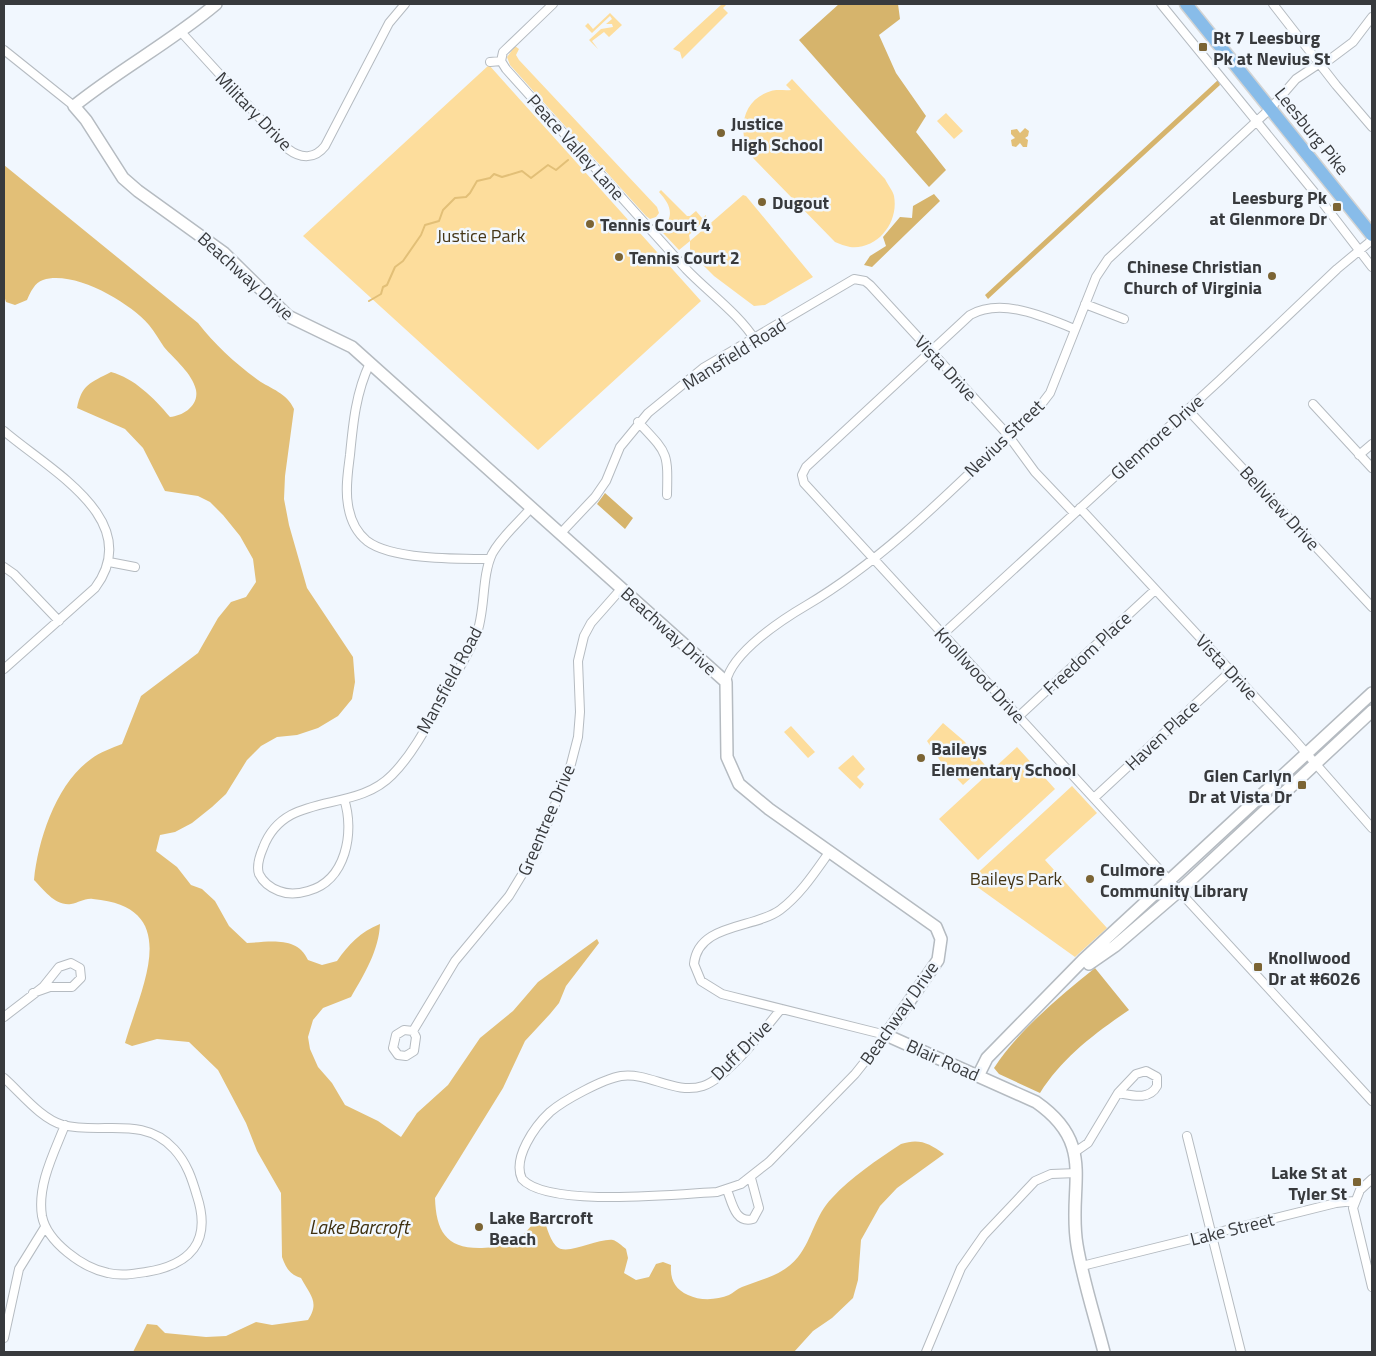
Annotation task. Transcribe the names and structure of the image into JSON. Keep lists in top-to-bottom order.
{
  "streets": {
    "main road": ["Leesburg Pike"],
    "street": [
      "Military Drive",
      "Peace Valley Lane",
      "Beachway Drive",
      "Mansfield Road",
      "Vista Drive",
      "Glenmore Drive",
      "Nevius Street",
      "Bellview Drive",
      "Freedom Place",
      "Knollwood Drive",
      "Haven Place",
      "Greentree Drive",
      "Duff Drive",
      "Blair Road",
      "Lake Street"
    ]
  },
  "crossings": [
    ["Leesburg Pike", "Nevius Street"],
    ["Peace Valley Lane", "Mansfield Road"],
    ["Beachway Drive", "Mansfield Road"],
    ["Beachway Drive", "Nevius Street"],
    ["Beachway Drive", "Greentree Drive"],
    ["Beachway Drive", "Duff Drive"],
    ["Beachway Drive", "Blair Road"],
    ["Mansfield Road", "Vista Drive"],
    ["Vista Drive", "Glenmore Drive"],
    ["Vista Drive", "Nevius Street"],
    ["Vista Drive", "Freedom Place"],
    ["Vista Drive", "Knollwood Drive"],
    ["Vista Drive", "Haven Place"],
    ["Glenmore Drive", "Bellview Drive"],
    ["Glenmore Drive", "Knollwood Drive"],
    ["Nevius Street", "Knollwood Drive"],
    ["Freedom Place", "Knollwood Drive"],
    ["Knollwood Drive", "Haven Place"],
    ["Duff Drive", "Blair Road"],
    ["Blair Road", "Lake Street"]
  ],
  "water": ["Lake Barcroft"],
  "parks": ["Justice Park", "Baileys Park"],
  "places": {
    "transit": [
      "Rt 7 Leesburg Pk at Nevius St",
      "Leesburg Pk at Glenmore Dr",
      "Glen Carlyn Dr at Vista Dr",
      "Knollwood Dr at #6026",
      "Lake St at Tyler St"
    ],
    "other": [
      "Justice High School",
      "Dugout",
      "Tennis Court 4",
      "Tennis Court 2",
      "Chinese Christian Church of Virginia",
      "Baileys Elementary School",
      "Culmore Community Library",
      "Lake Barcroft Beach"
    ]
  }
}
